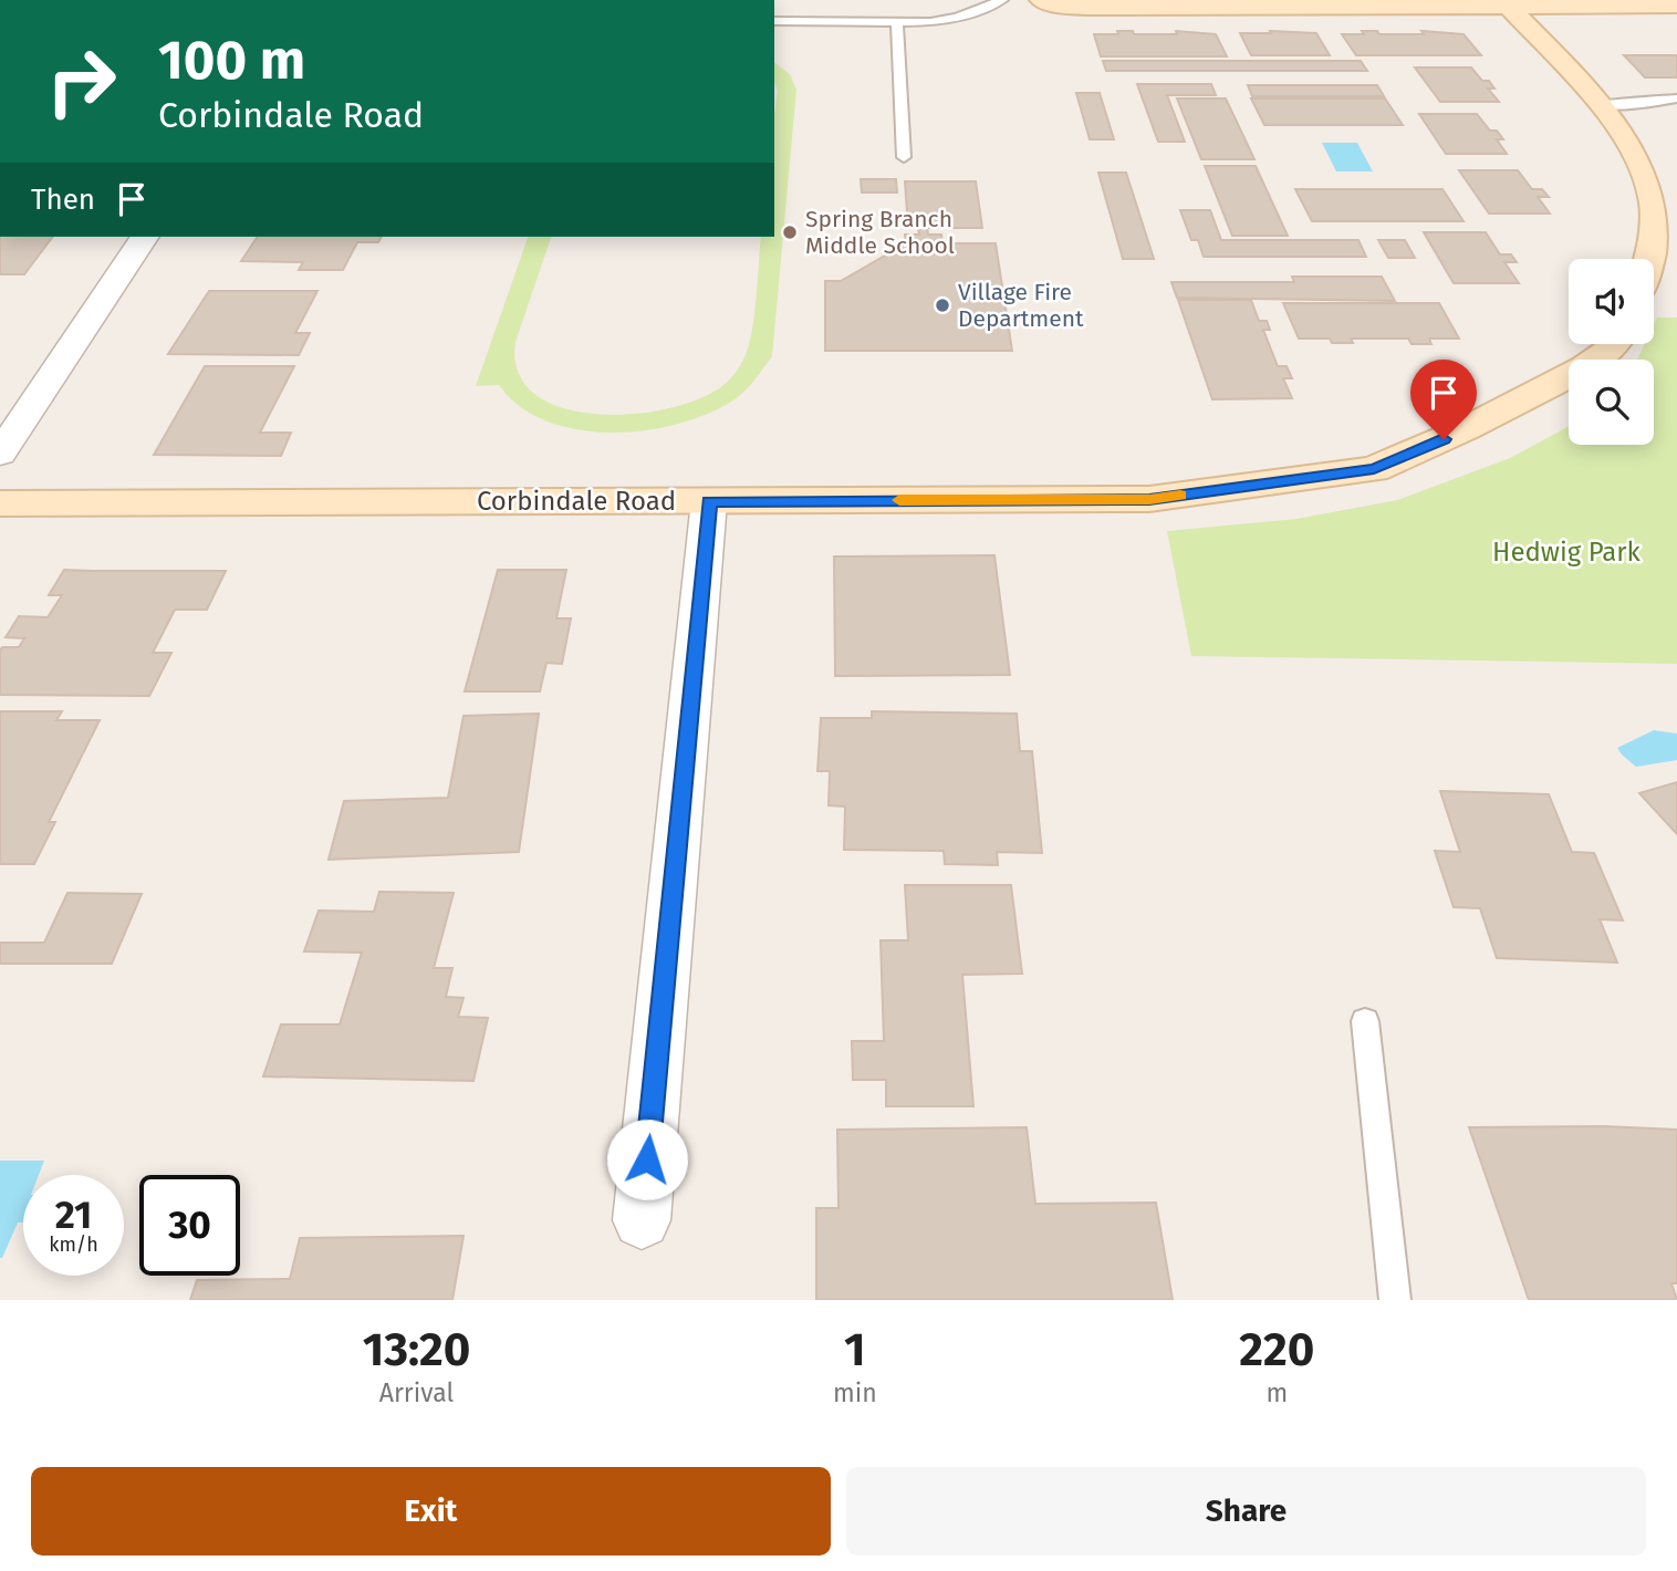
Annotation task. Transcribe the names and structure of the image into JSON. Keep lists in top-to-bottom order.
{
  "streets": {
    "street": ["Corbindale Road"]
  },
  "parks": ["Hedwig Park"],
  "places": ["Spring Branch Middle School", "Village Fire Department"],
  "page": {
    "turn": ["100 m", "Corbindale Road"],
    "then": "Then",
    "speed": "21 km/h",
    "limit": "30",
    "eta": [
      "13:20",
      "Arrival",
      "1",
      "min",
      "220",
      "m"
    ],
    "buttons": ["Exit", "Share"]
  }
}
